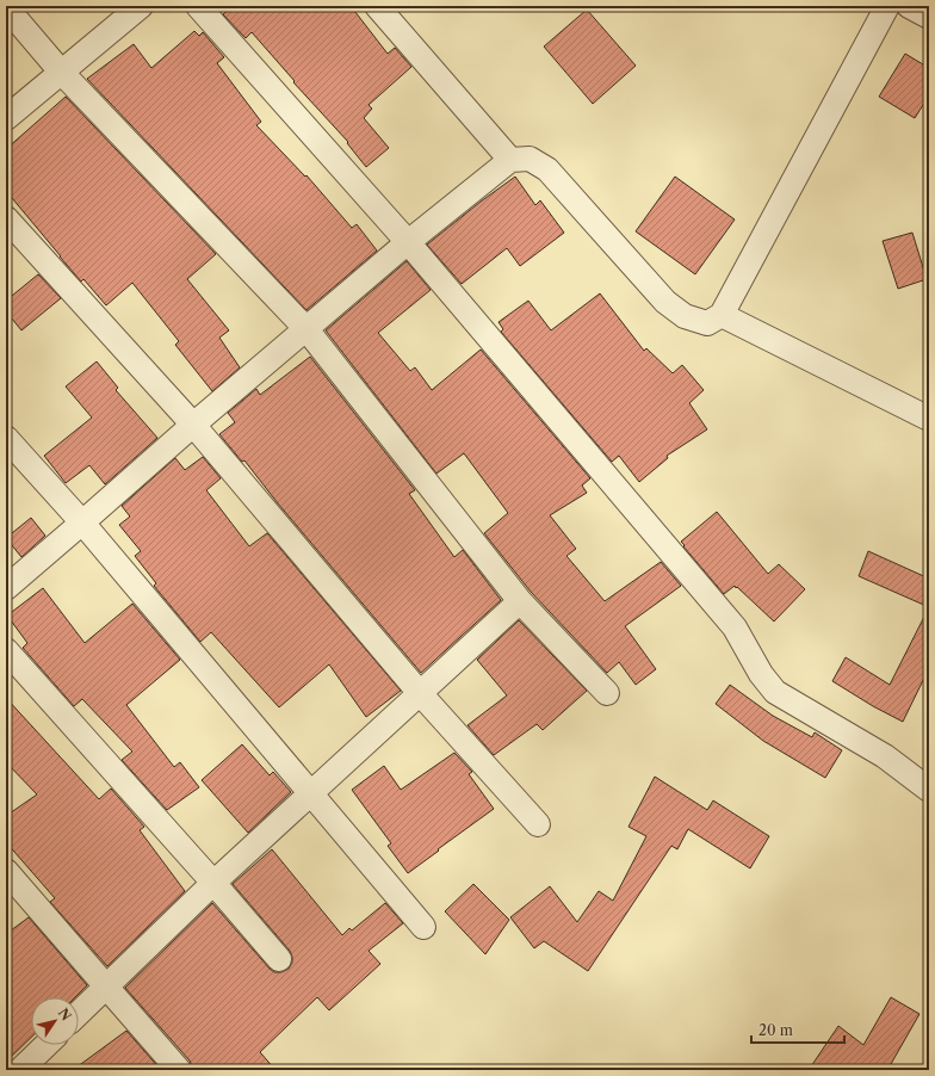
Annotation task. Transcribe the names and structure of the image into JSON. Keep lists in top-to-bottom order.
{
  "scale_bar": "20 m",
  "north": "top right"
}
